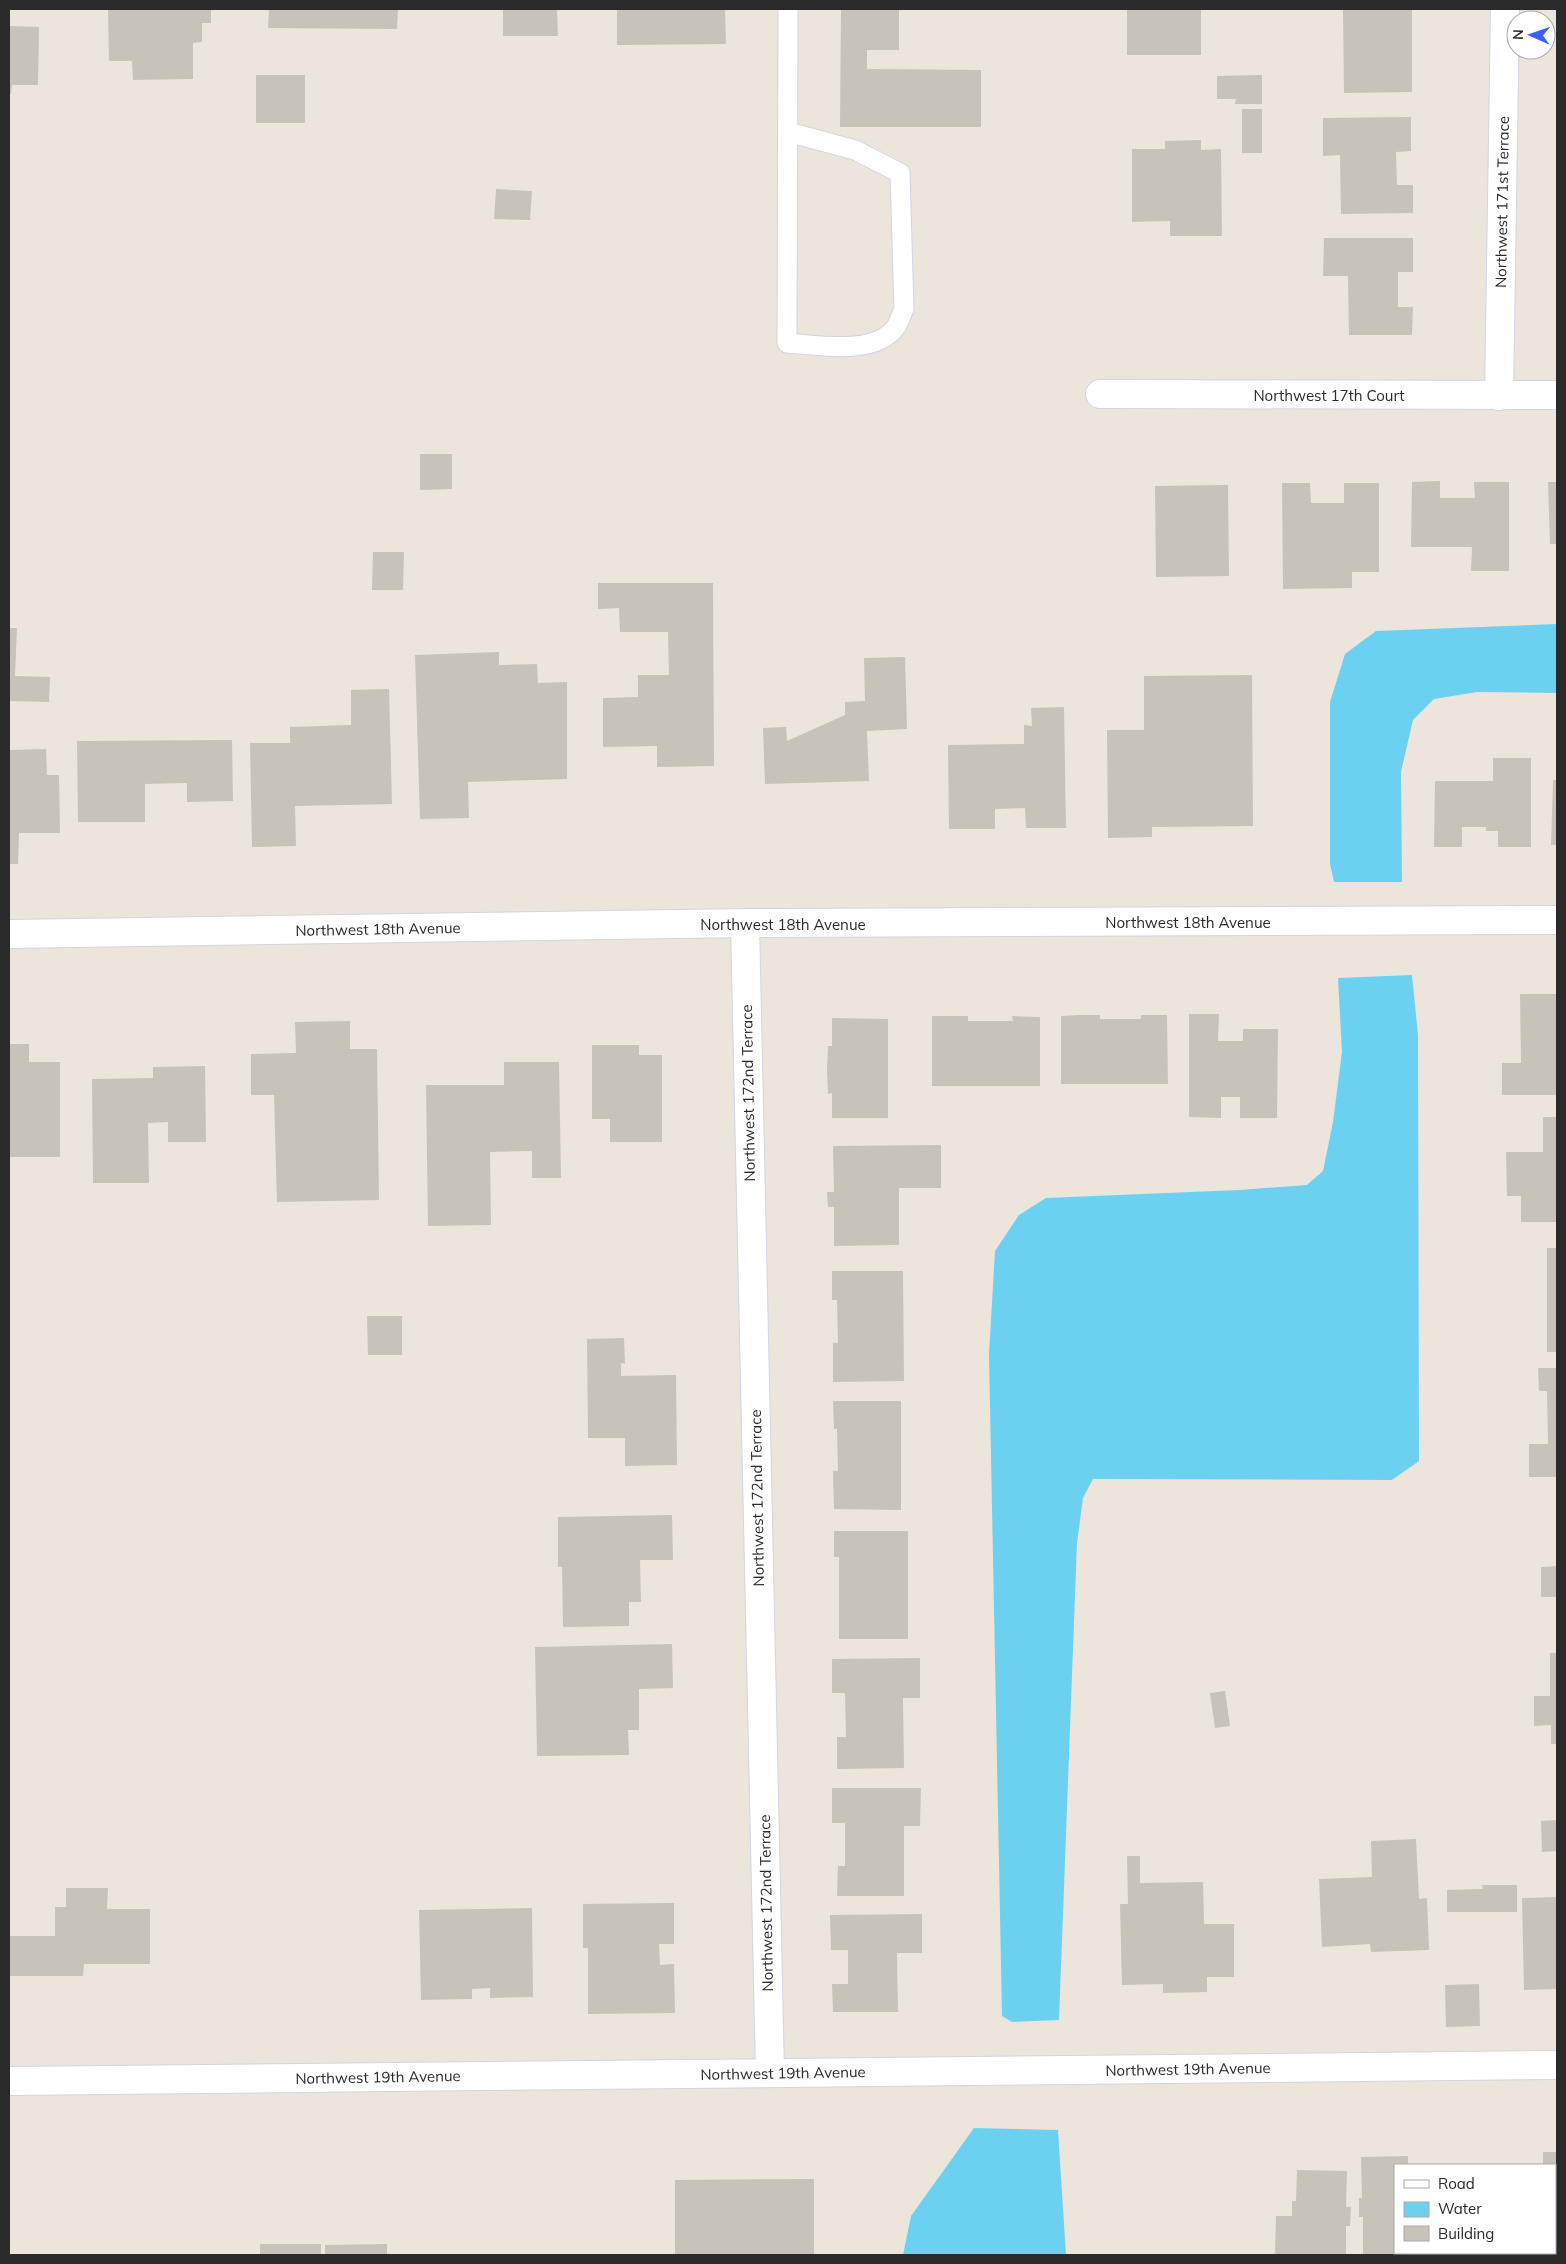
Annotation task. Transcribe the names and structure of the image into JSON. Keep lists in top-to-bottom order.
{
  "streets": {
    "street": [
      "Northwest 171st Terrace",
      "Northwest 17th Court",
      "Northwest 18th Avenue",
      "Northwest 172nd Terrace",
      "Northwest 19th Avenue"
    ]
  },
  "crossings": [
    ["Northwest 171st Terrace", "Northwest 17th Court"],
    ["Northwest 18th Avenue", "Northwest 172nd Terrace"],
    ["Northwest 172nd Terrace", "Northwest 19th Avenue"]
  ],
  "legend": ["Road", "Water", "Building"],
  "north": "left"
}
